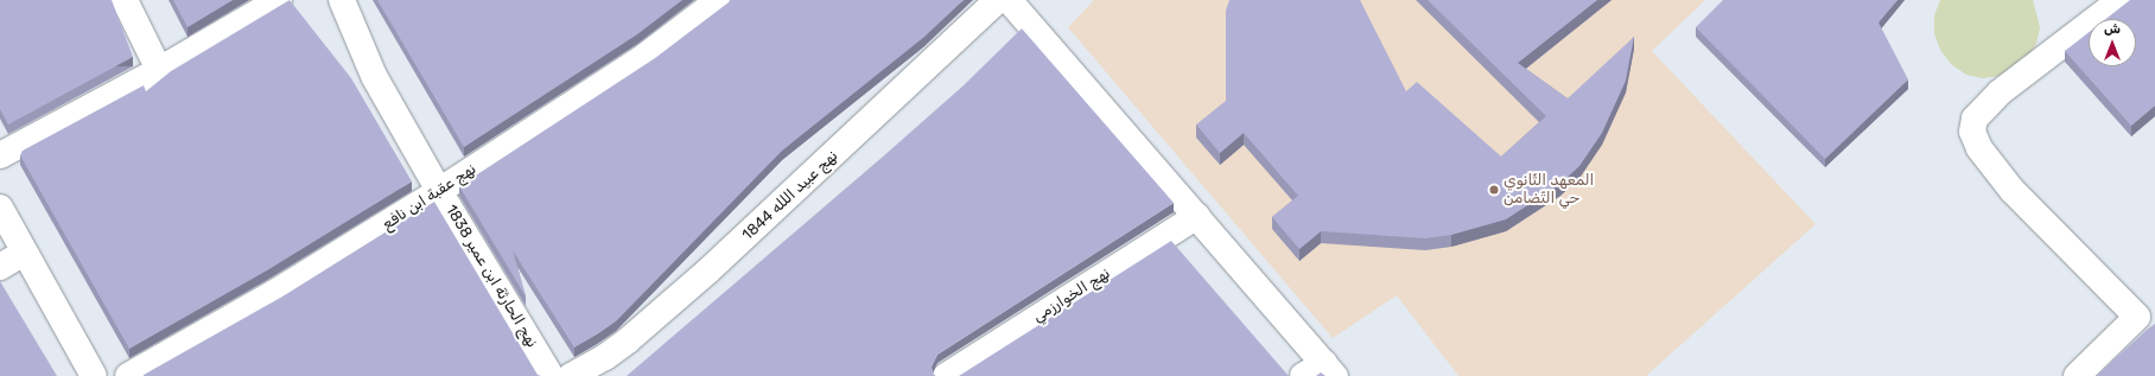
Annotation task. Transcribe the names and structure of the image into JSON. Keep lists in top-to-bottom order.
{
  "streets": {
    "street": [
      "نهج عبيد اللله 1844",
      "نهج عقبة ابن نافع",
      "نهج الحارثة ابن عمير 1838",
      "نهج الخوارزمي"
    ]
  },
  "crossings": [
    ["نهج عقبة ابن نافع", "نهج الحارثة ابن عمير 1838"]
  ],
  "places": ["المعهد الثّانوي حي التّضامن"],
  "north": "top"
}
